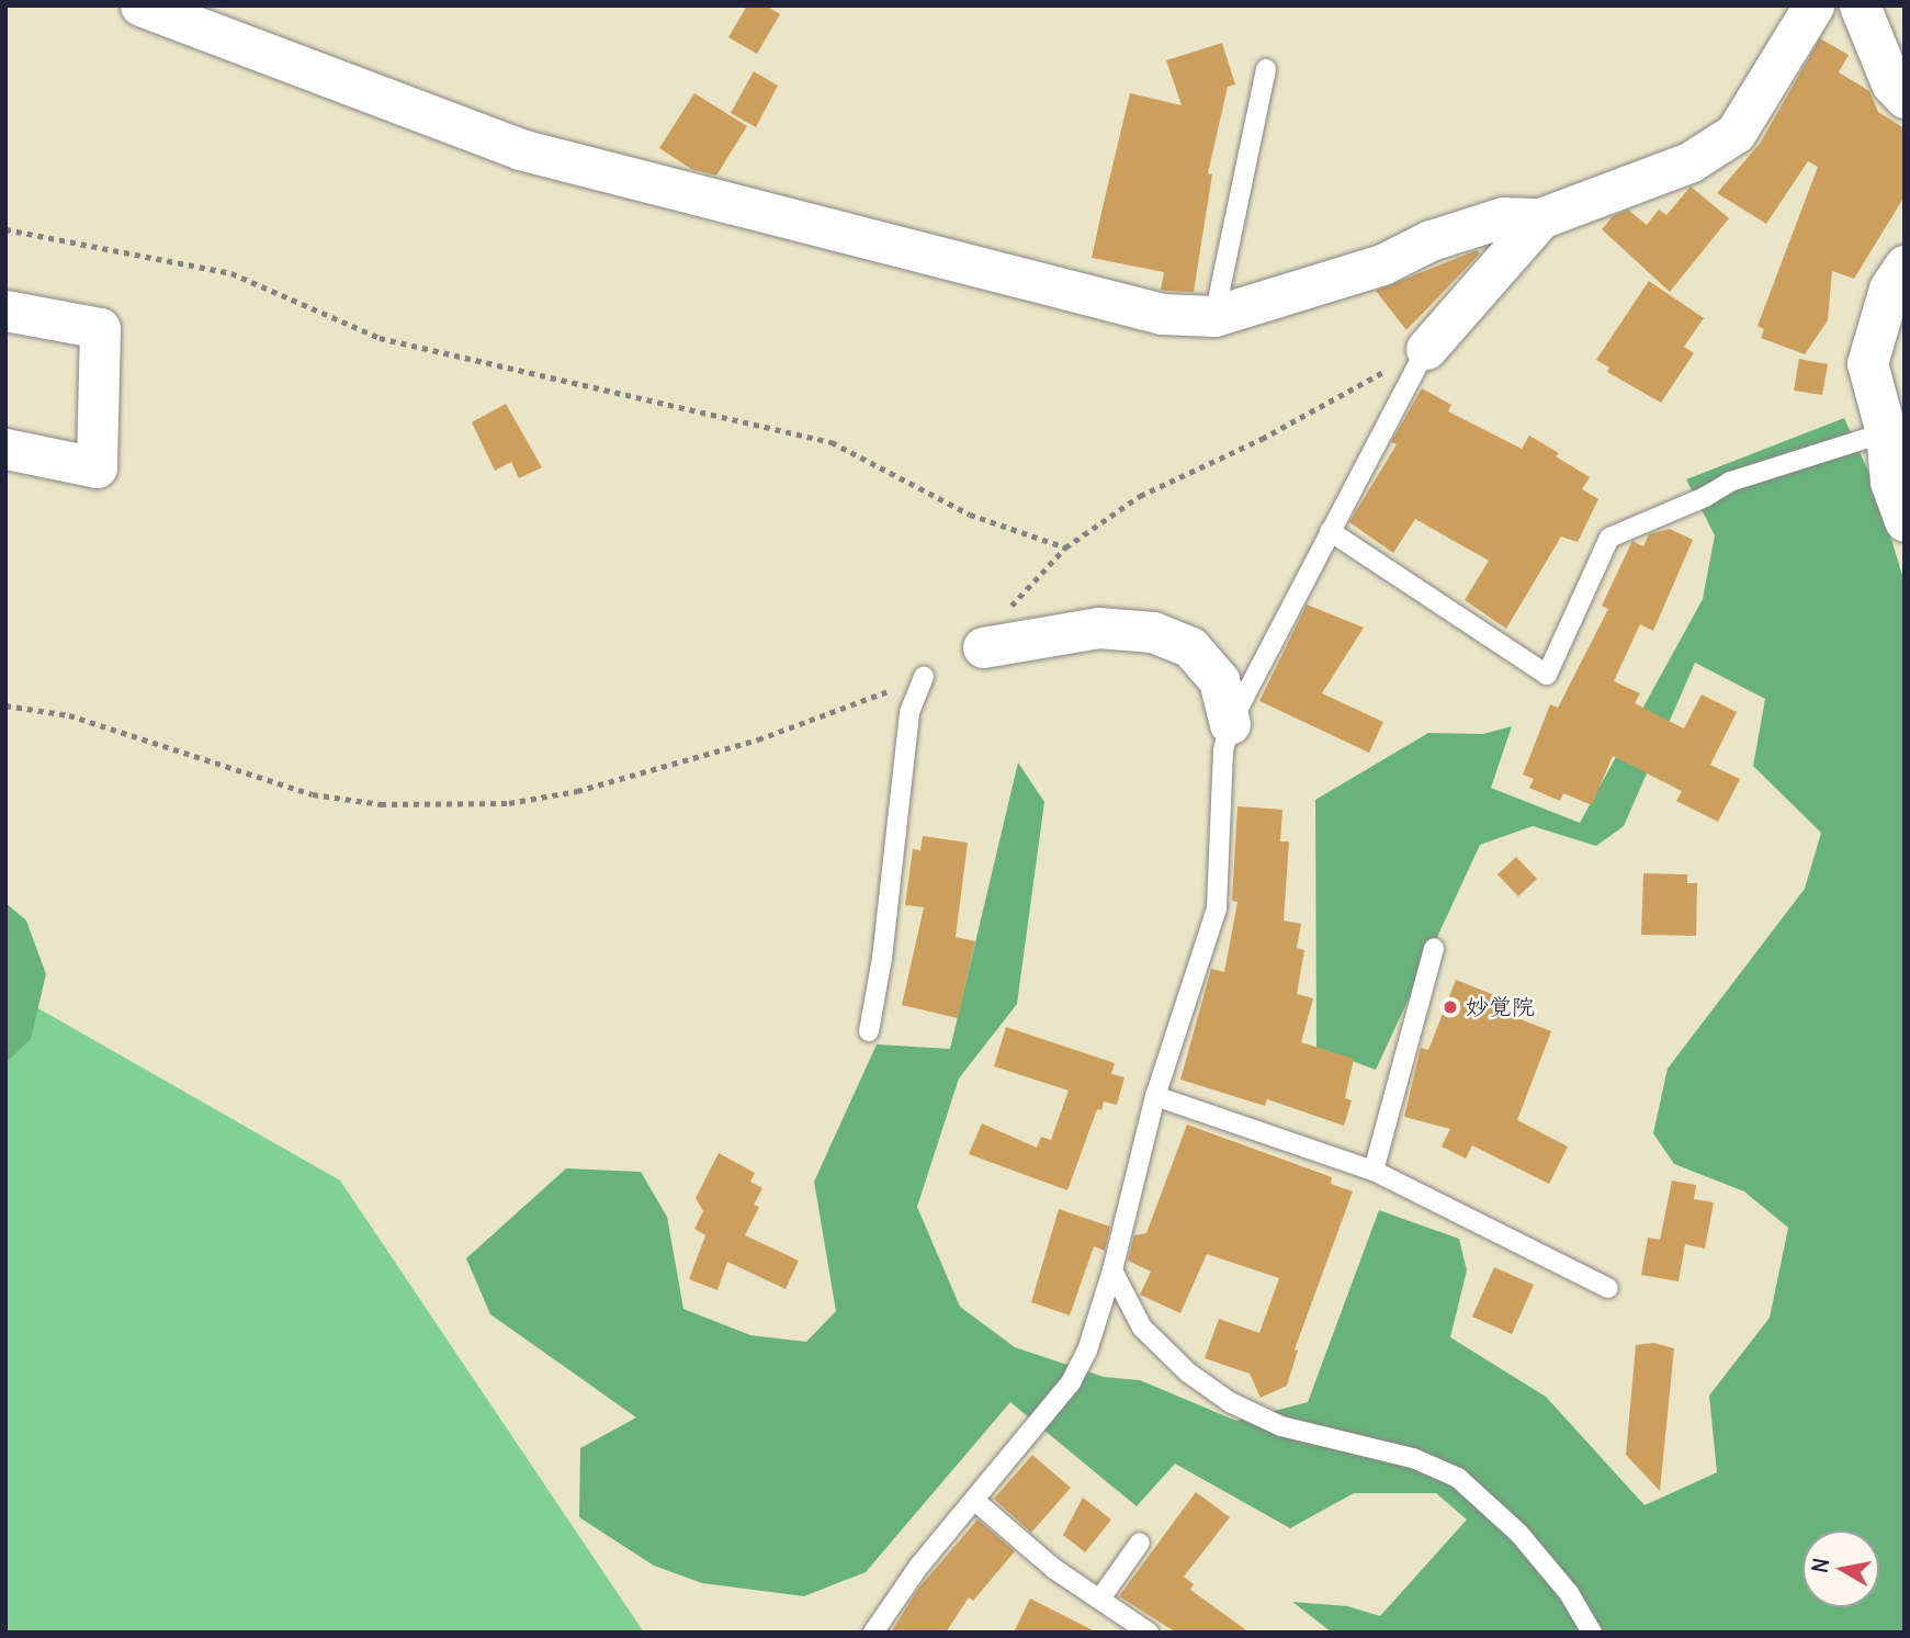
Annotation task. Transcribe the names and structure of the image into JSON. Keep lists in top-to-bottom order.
{
  "places": ["妙覚院"],
  "north": "left"
}
